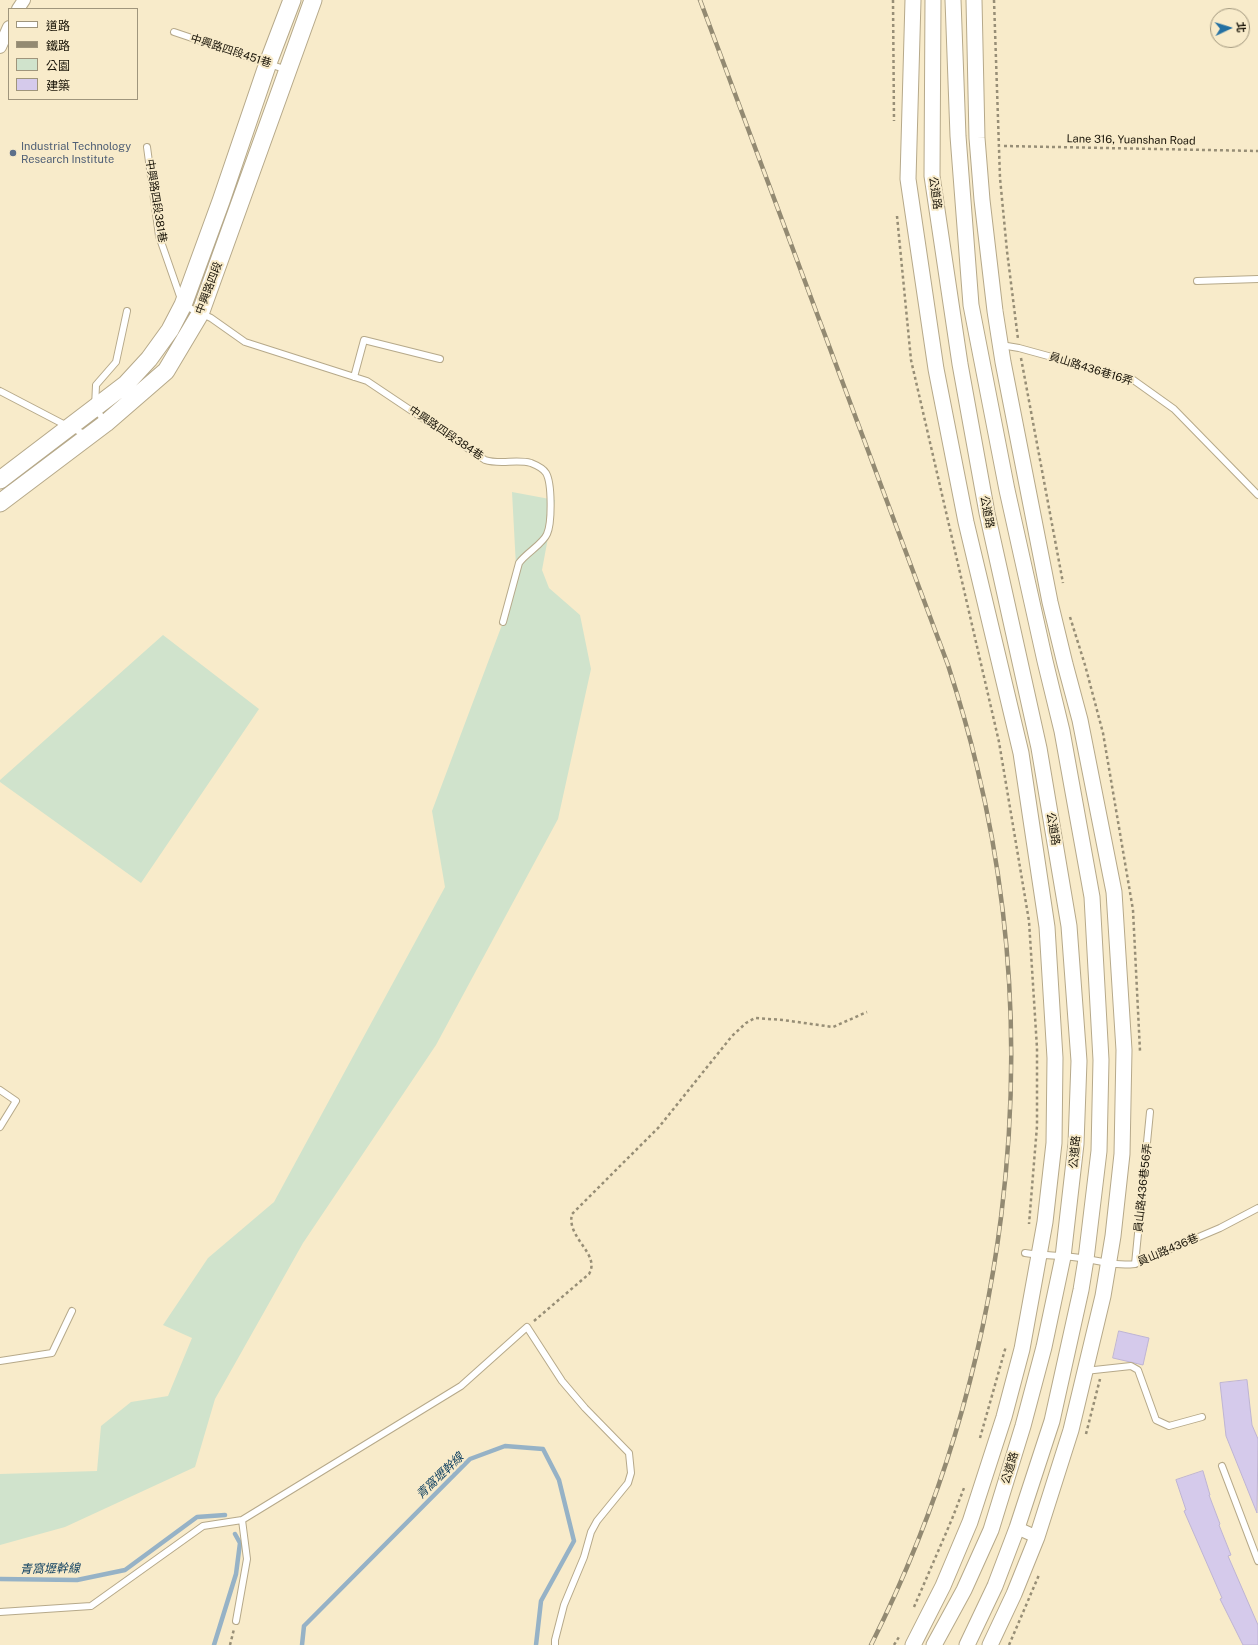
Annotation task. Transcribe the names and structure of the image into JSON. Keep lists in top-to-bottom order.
{
  "streets": {
    "main road": ["中興路四段"],
    "street": ["公道路"],
    "lane": [
      "中興路四段451巷",
      "中興路四段381巷",
      "員山路436巷16弄",
      "中興路四段384巷",
      "員山路436巷56弄",
      "員山路436巷"
    ],
    "path": ["Lane 316, Yuanshan Road"]
  },
  "crossings": [
    ["中興路四段451巷", "中興路四段"],
    ["公道路", "員山路436巷"],
    ["中興路四段381巷", "中興路四段"],
    ["中興路四段", "中興路四段384巷"],
    ["員山路436巷56弄", "員山路436巷"]
  ],
  "water": ["青窩壢幹線"],
  "places": ["Industrial Technology Research Institute"],
  "legend": [
    "道路",
    "鐵路",
    "公園",
    "建築"
  ],
  "north": "right"
}
